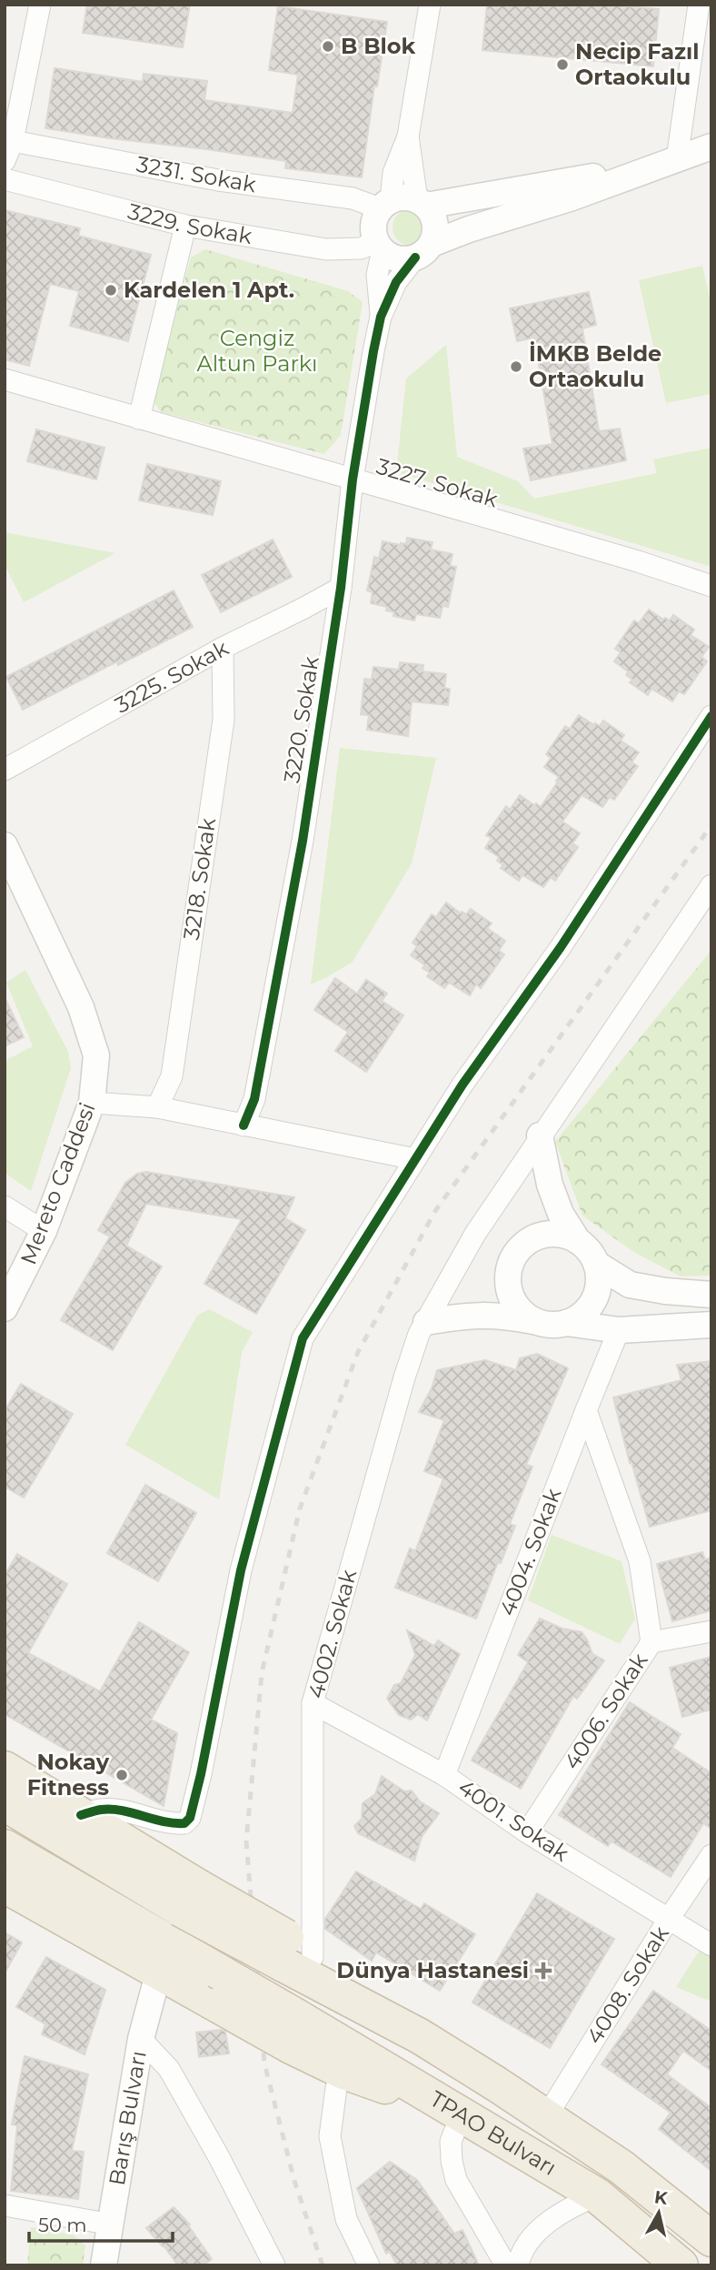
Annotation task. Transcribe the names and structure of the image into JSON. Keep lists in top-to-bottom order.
{
  "streets": {
    "highway": ["TPAO Bulvarı"],
    "street": [
      "3231. Sokak",
      "3229. Sokak",
      "3227. Sokak",
      "3225. Sokak",
      "3220. Sokak",
      "3218. Sokak",
      "Mereto Caddesi",
      "4004. Sokak",
      "4002. Sokak",
      "4006. Sokak",
      "4001. Sokak",
      "4008. Sokak",
      "Barış Bulvarı"
    ]
  },
  "crossings": [
    ["3231. Sokak", "3229. Sokak"],
    ["3227. Sokak", "3220. Sokak"],
    ["3225. Sokak", "3220. Sokak"],
    ["3225. Sokak", "3218. Sokak"],
    ["4004. Sokak", "4001. Sokak"],
    ["4002. Sokak", "4001. Sokak"],
    ["4006. Sokak", "4001. Sokak"],
    ["4001. Sokak", "4008. Sokak"],
    ["4008. Sokak", "TPAO Bulvarı"]
  ],
  "parks": ["Cengiz Altun Parkı"],
  "places": {
    "other": [
      "B Blok",
      "Necip Fazıl Ortaokulu",
      "Kardelen 1 Apt.",
      "İMKB Belde Ortaokulu",
      "Nokay Fitness"
    ],
    "health": ["Dünya Hastanesi"]
  },
  "scale_bar": "50 m",
  "north": "top"
}
